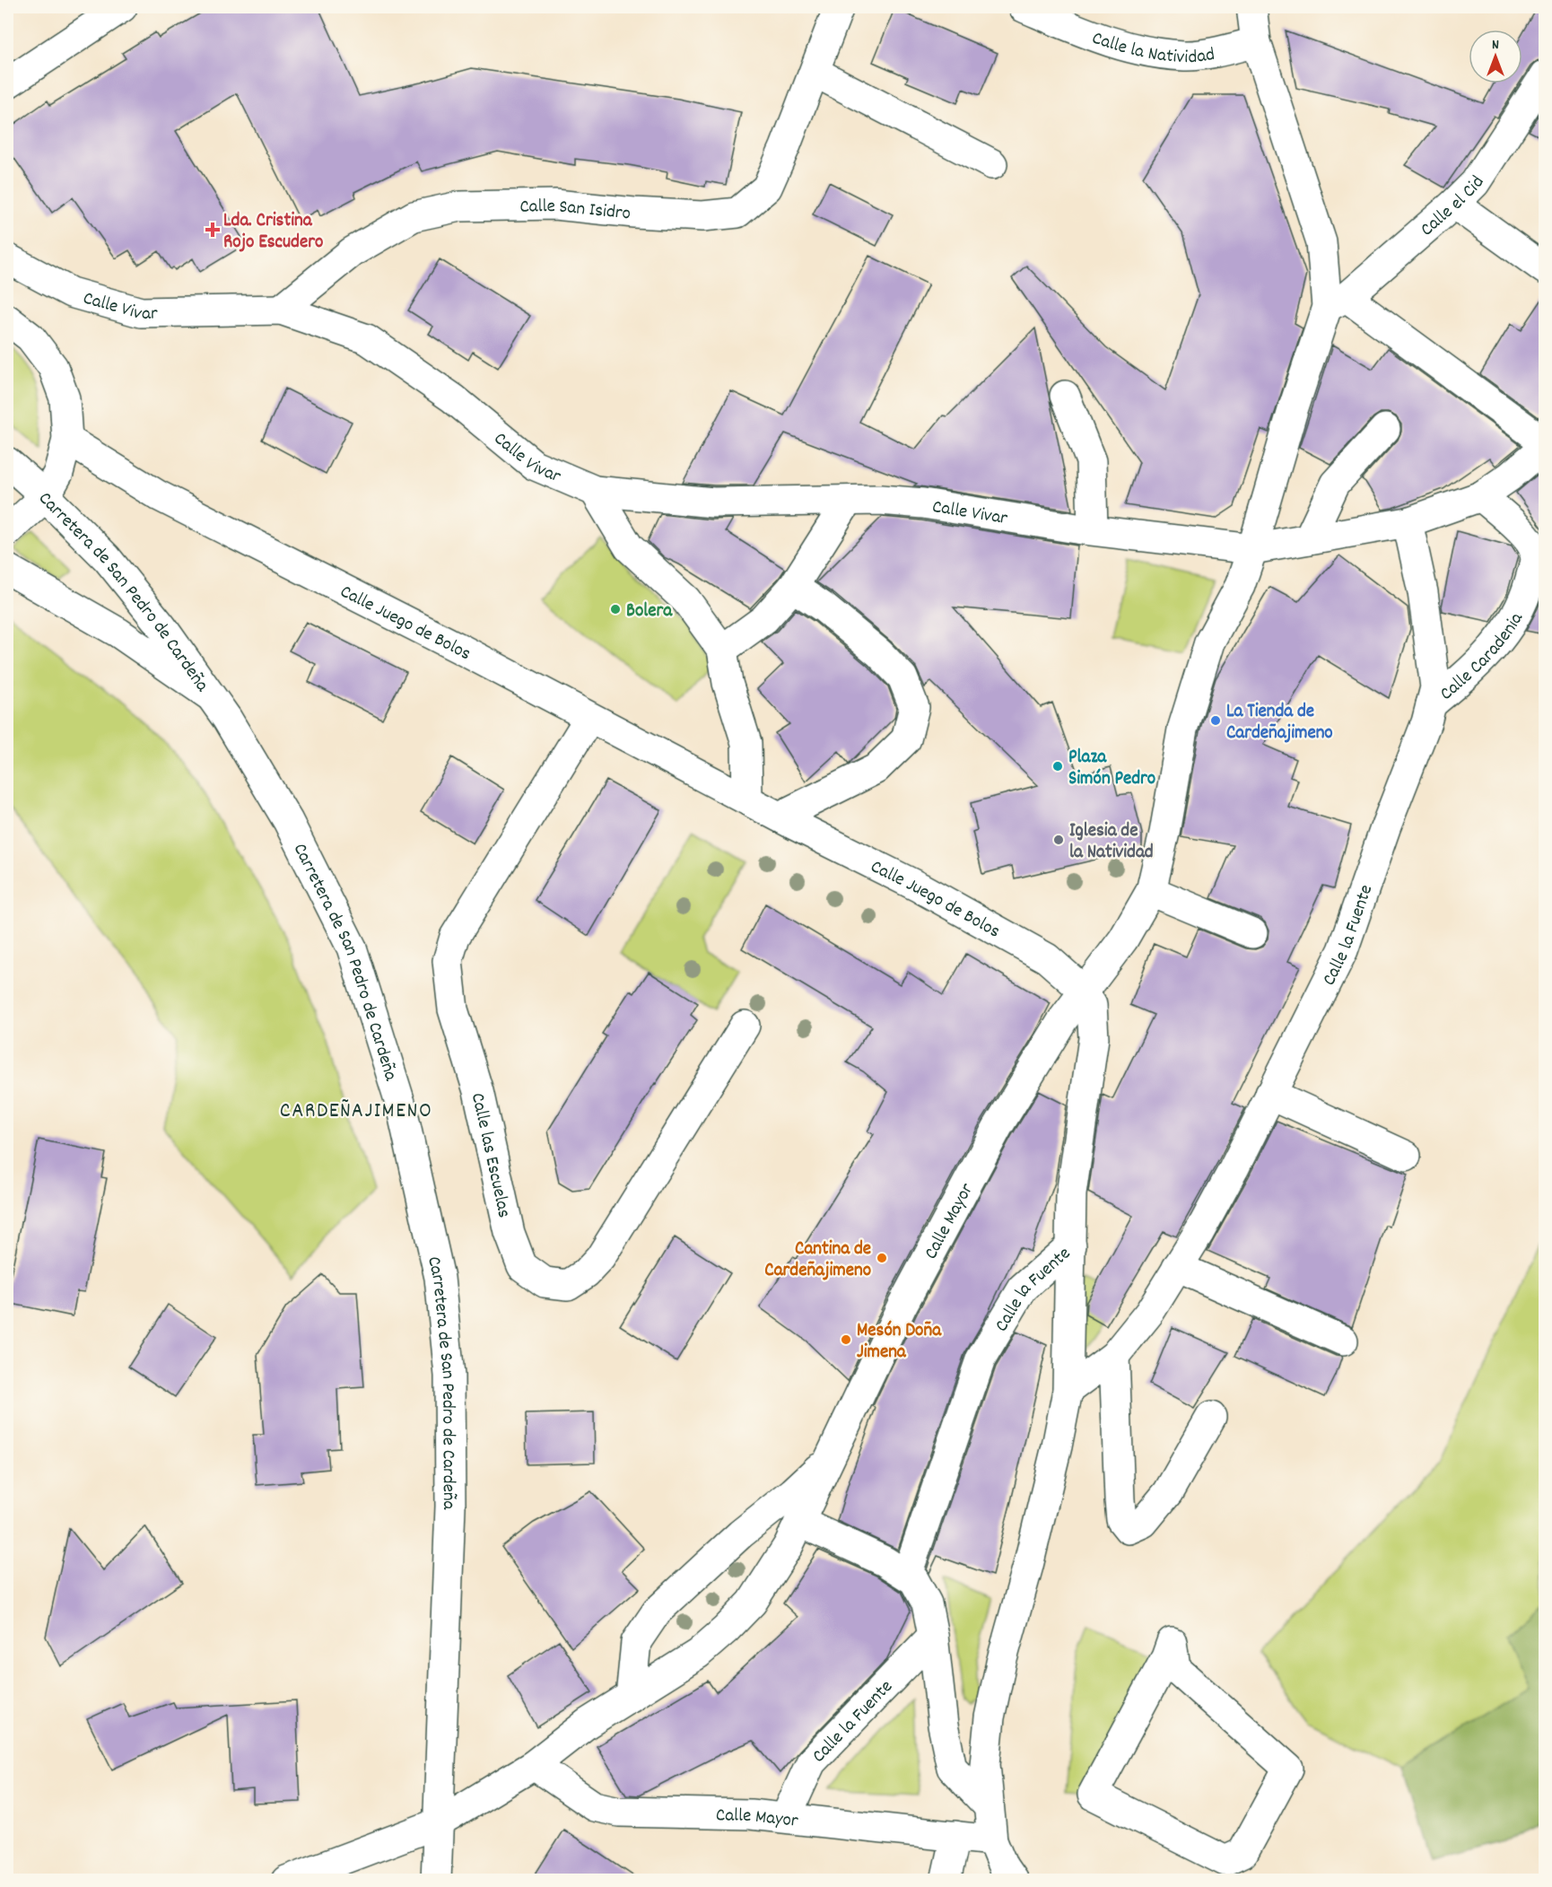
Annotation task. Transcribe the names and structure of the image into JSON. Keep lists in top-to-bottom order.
{
  "streets": {
    "street": [
      "Calle la Natividad",
      "Calle el Cid",
      "Calle San Isidro",
      "Calle Vivar",
      "Carretera de San Pedro de Cardeña",
      "Calle Juego de Bolos",
      "Calle Caradenia",
      "Calle la Fuente",
      "Calle las Escuelas",
      "Calle Mayor"
    ]
  },
  "crossings": [
    ["Calle San Isidro", "Calle Vivar"],
    ["Carretera de San Pedro de Cardeña", "Calle Mayor"],
    ["Calle Juego de Bolos", "Calle la Fuente"],
    ["Calle Juego de Bolos", "Calle las Escuelas"],
    ["Calle Juego de Bolos", "Calle Mayor"],
    ["Calle Caradenia", "Calle la Fuente"],
    ["Calle la Fuente", "Calle Mayor"]
  ],
  "districts": ["CARDEÑAJIMENO"],
  "places": {
    "health": ["Lda. Cristina Rojo Escudero"],
    "other": [
      "Bolera",
      "La Tienda de Cardeñajimeno",
      "Plaza Simón Pedro",
      "Iglesia de la Natividad",
      "Cantina de Cardeñajimeno",
      "Mesón Doña Jimena"
    ]
  },
  "north": "top"
}
